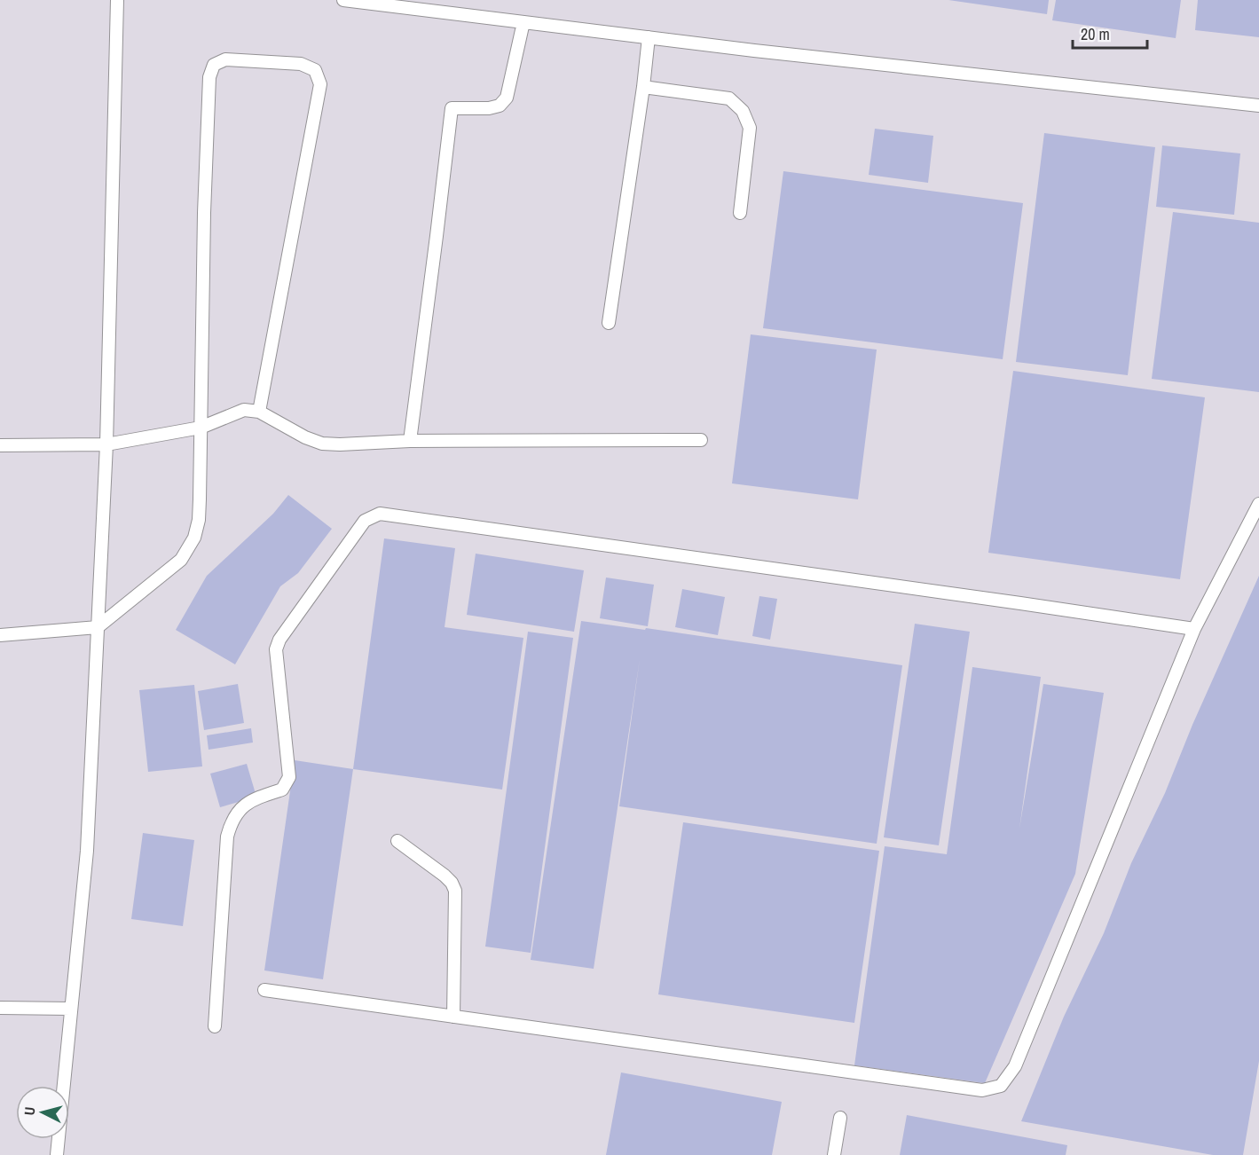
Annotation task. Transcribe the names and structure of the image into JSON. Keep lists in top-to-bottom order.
{
  "scale_bar": "20 m",
  "north": "left"
}
